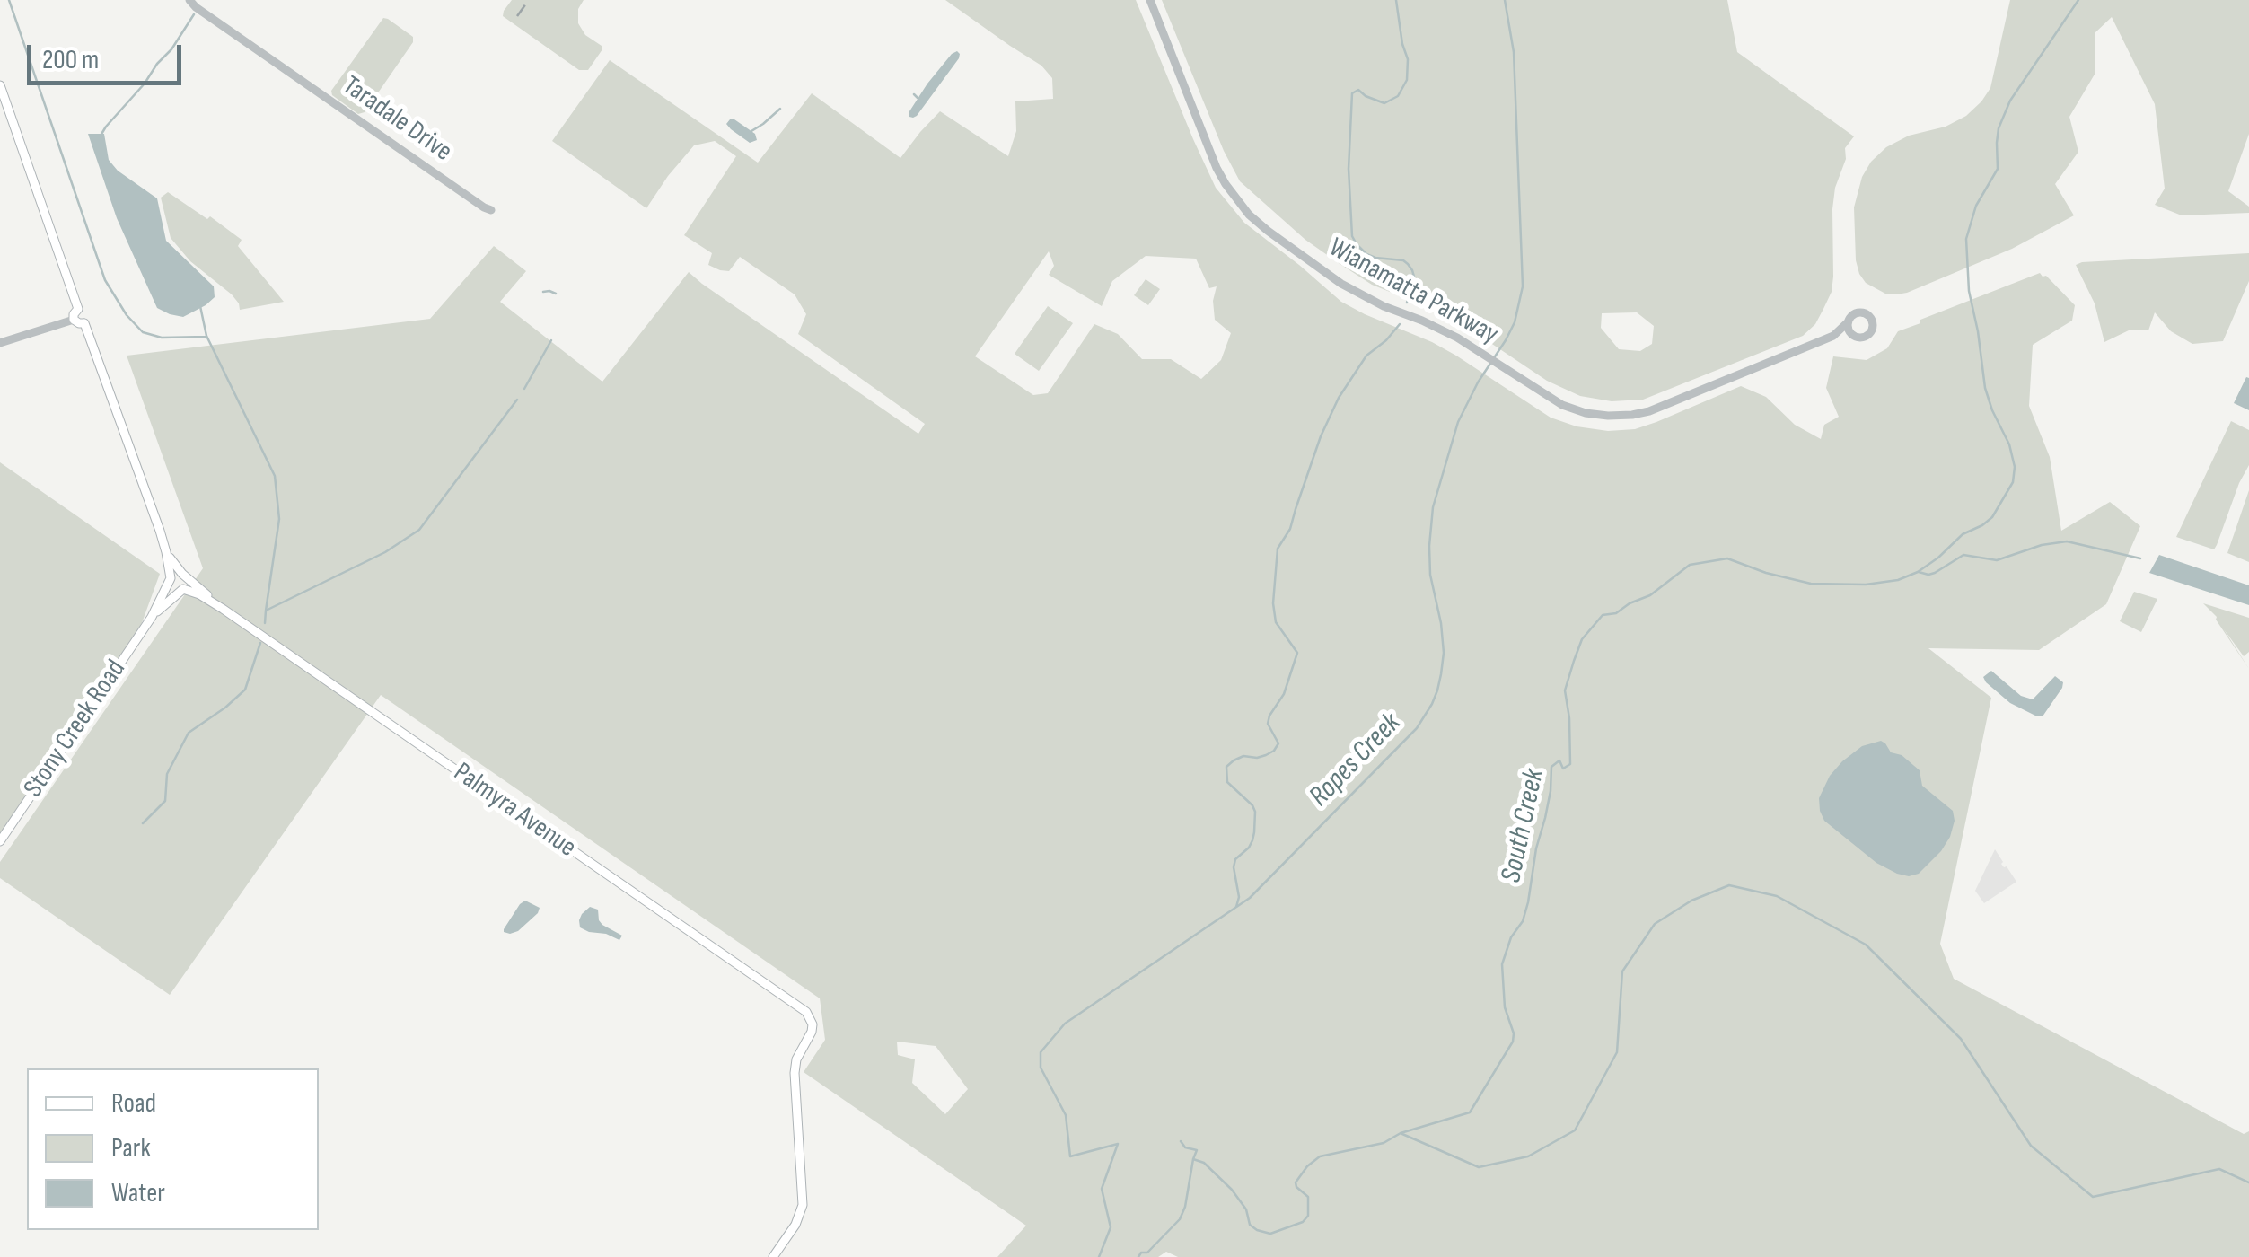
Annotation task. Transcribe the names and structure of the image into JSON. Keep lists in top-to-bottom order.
{
  "streets": {
    "main road": ["Stony Creek Road", "Palmyra Avenue"],
    "street": ["Taradale Drive", "Wianamatta Parkway"]
  },
  "crossings": [
    ["Stony Creek Road", "Palmyra Avenue"]
  ],
  "water": ["Ropes Creek", "South Creek"],
  "legend": ["Road", "Park", "Water"],
  "scale_bar": "200 m"
}
